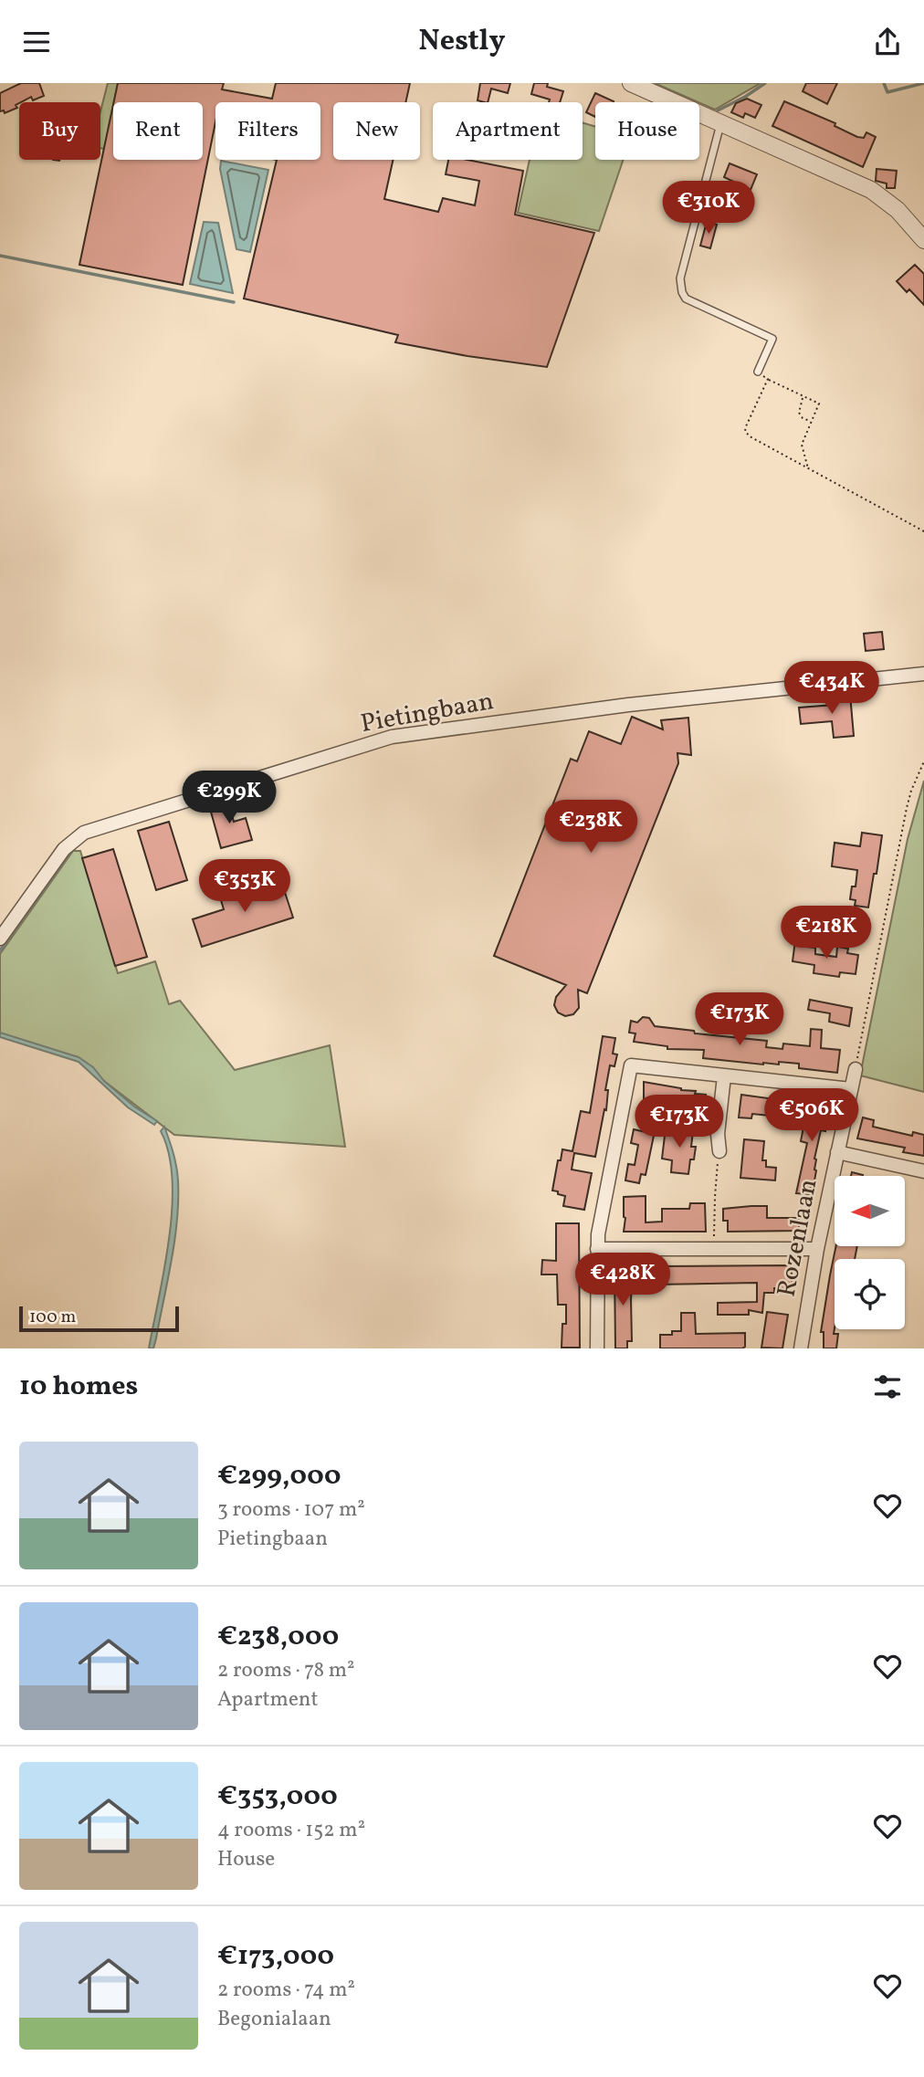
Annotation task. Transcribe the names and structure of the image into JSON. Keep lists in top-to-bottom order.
{
  "streets": {
    "street": ["Pietingbaan", "Rozenlaan"]
  },
  "scale_bar": "100 m",
  "north": "left",
  "page": {
    "header": "Nestly",
    "chip": [
      "Buy",
      "Rent",
      "Filters",
      "New",
      "Apartment",
      "House"
    ],
    "price": [
      "€310K",
      "€434K",
      "€299K",
      "€238K",
      "€353K",
      "€218K",
      "€173K",
      "€506K",
      "€173K",
      "€428K"
    ],
    "scale": "100 m",
    "heading": "10 homes",
    "list": [
      {
        "name": "€299,000",
        "note": "3 rooms · 107 m² · Pietingbaan"
      },
      {
        "name": "€238,000",
        "note": "2 rooms · 78 m² · Apartment"
      },
      {
        "name": "€353,000",
        "note": "4 rooms · 152 m² · House"
      },
      {
        "name": "€173,000",
        "note": "2 rooms · 74 m² · Begonialaan"
      }
    ]
  }
}
